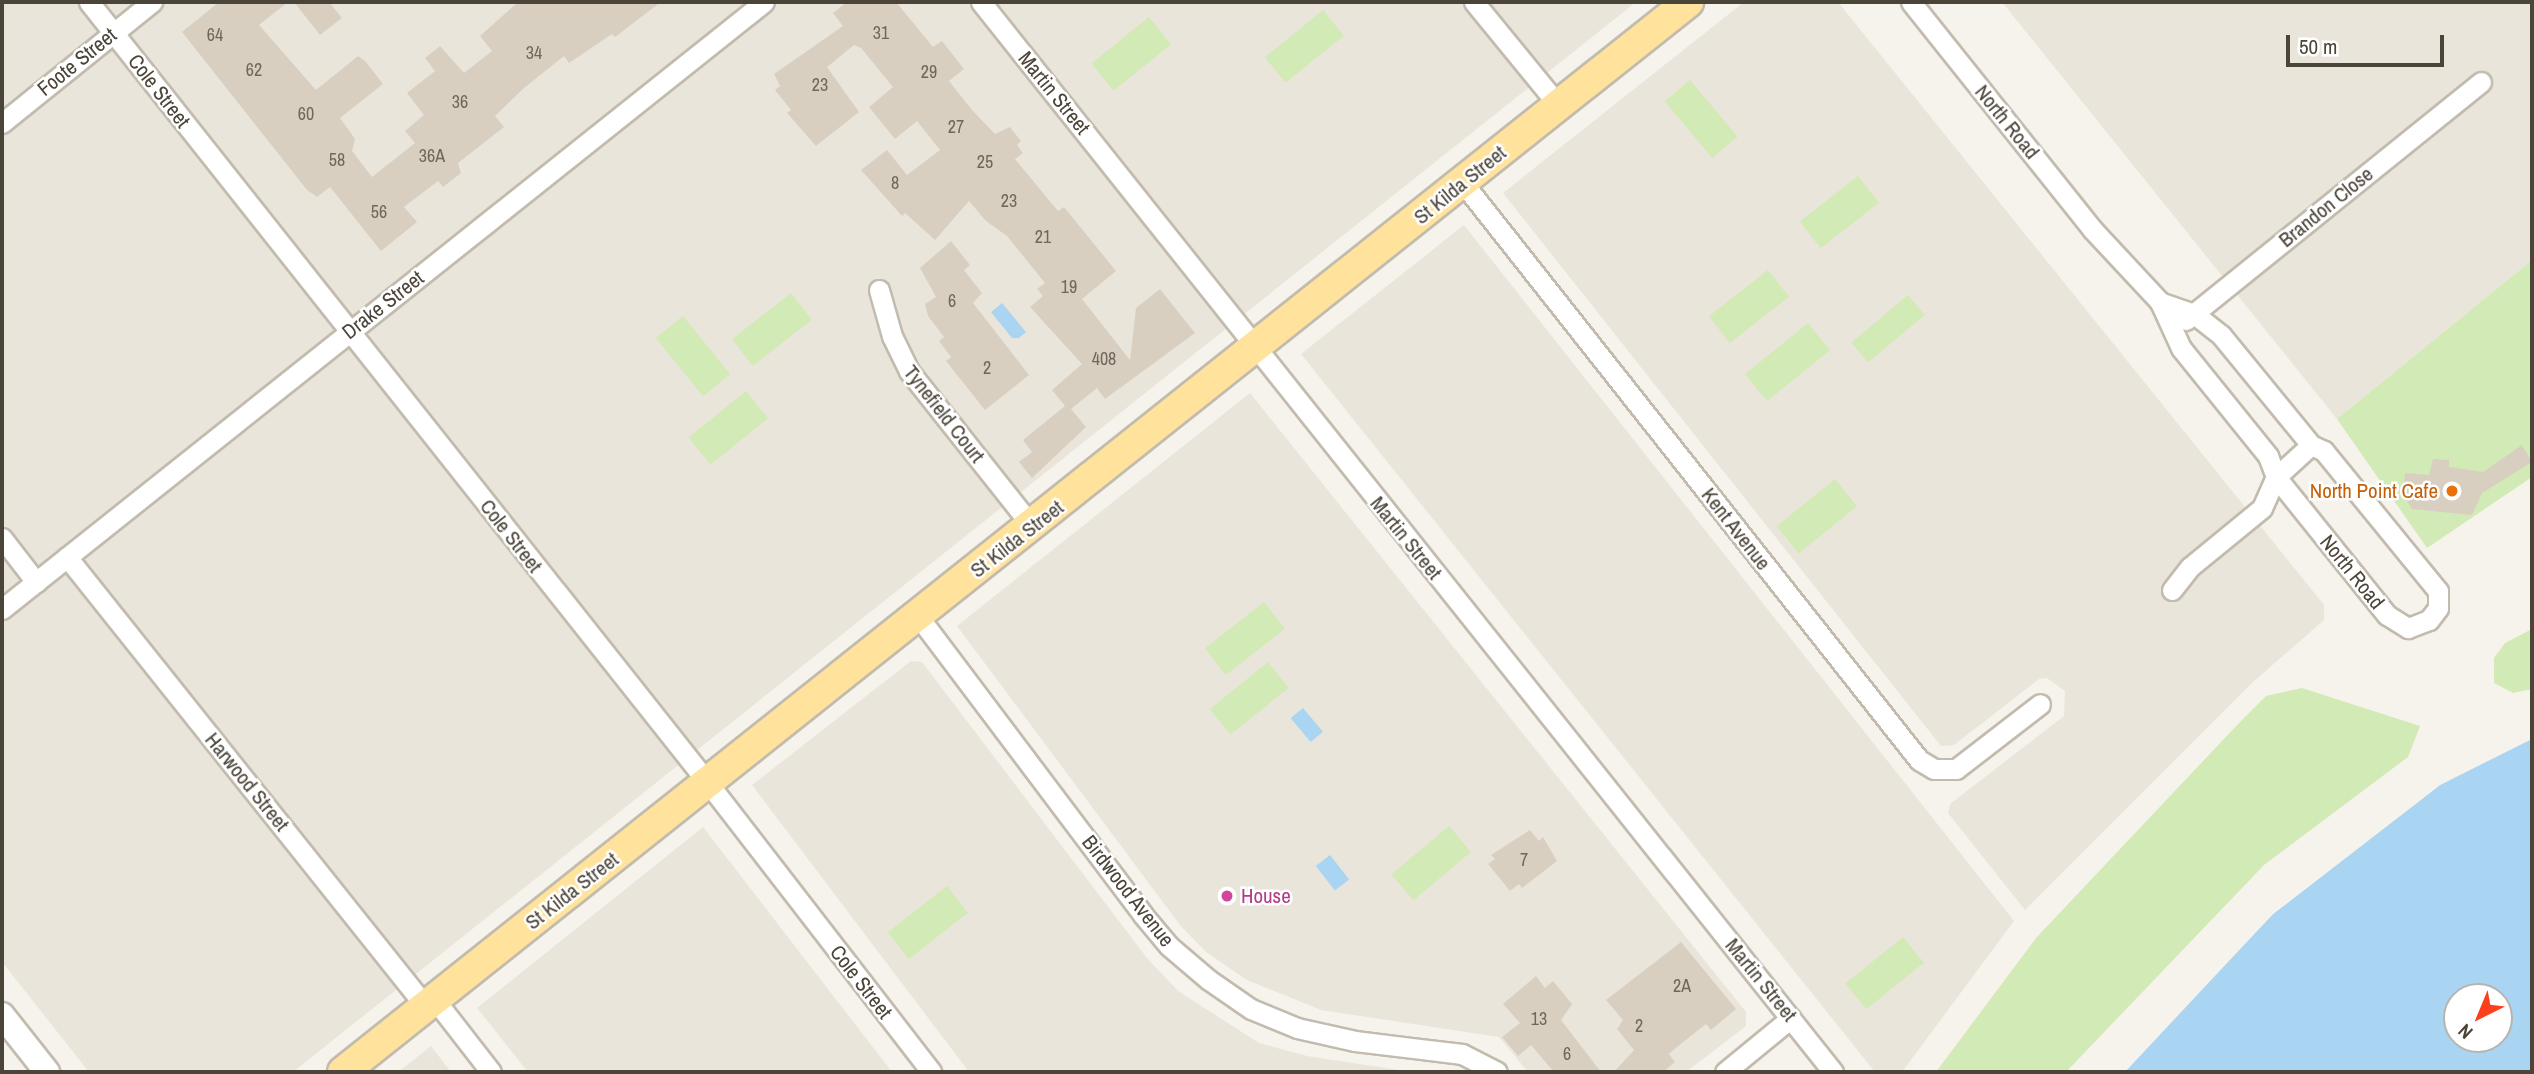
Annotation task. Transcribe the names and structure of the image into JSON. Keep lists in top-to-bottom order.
{
  "streets": {
    "main road": ["St Kilda Street"],
    "street": [
      "Foote Street",
      "Cole Street",
      "Martin Street",
      "North Road",
      "Brandon Close",
      "Drake Street",
      "Tynefield Court",
      "Kent Avenue",
      "Harwood Street",
      "Birdwood Avenue"
    ]
  },
  "crossings": [
    ["Foote Street", "Cole Street"],
    ["Cole Street", "St Kilda Street"],
    ["Cole Street", "Drake Street"],
    ["Martin Street", "St Kilda Street"],
    ["North Road", "Brandon Close"],
    ["St Kilda Street", "Tynefield Court"],
    ["St Kilda Street", "Kent Avenue"],
    ["St Kilda Street", "Harwood Street"],
    ["St Kilda Street", "Birdwood Avenue"],
    ["Drake Street", "Harwood Street"]
  ],
  "places": ["North Point Cafe", "House"],
  "house_numbers": [
    "31",
    "64",
    "34",
    "62",
    "29",
    "23",
    "36",
    "60",
    "27",
    "36A",
    "58",
    "25",
    "8",
    "23",
    "56",
    "21",
    "19",
    "6",
    "408",
    "2",
    "7",
    "2A",
    "13",
    "2",
    "6"
  ],
  "scale_bar": "50 m",
  "north": "bottom left"
}
